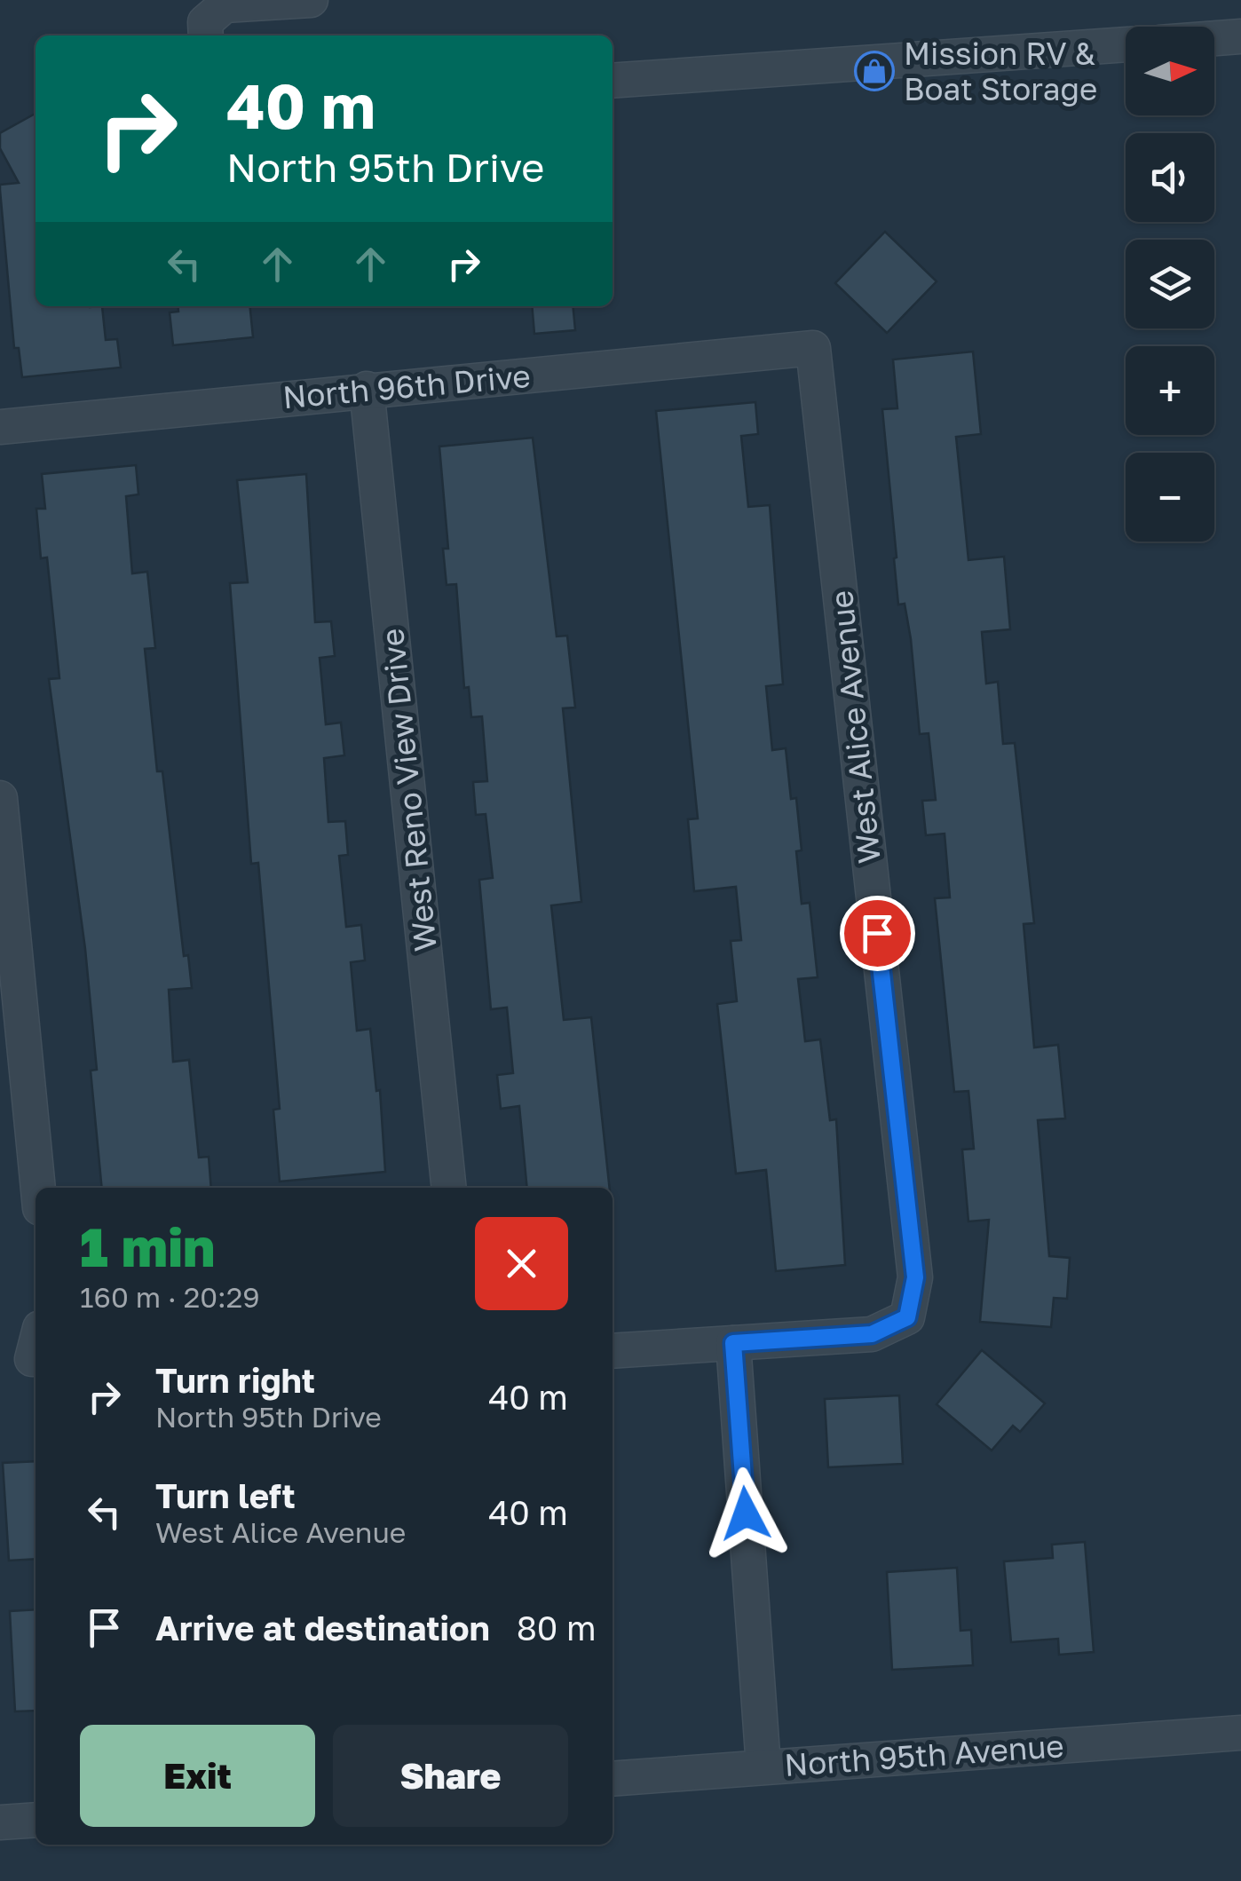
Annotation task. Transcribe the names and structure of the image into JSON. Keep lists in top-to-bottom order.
{
  "streets": {
    "street": [
      "North 96th Drive",
      "West Alice Avenue",
      "West Reno View Drive",
      "North 95th Avenue"
    ]
  },
  "crossings": [
    ["North 96th Drive", "West Alice Avenue"],
    ["North 96th Drive", "West Reno View Drive"]
  ],
  "places": {
    "shop": ["Mission RV & Boat Storage"]
  },
  "north": "right",
  "page": {
    "map_buttons": ["+", "−"],
    "turn": ["40 m", "North 95th Drive"],
    "heading": ["1 min", "160 m · 20:29"],
    "list": [
      {
        "name": "Turn right",
        "note": "North 95th Drive",
        "value": "40 m"
      },
      {
        "name": "Turn left",
        "note": "West Alice Avenue",
        "value": "40 m"
      },
      {
        "name": "Arrive at destination",
        "value": "80 m"
      }
    ],
    "buttons": ["Exit", "Share"]
  }
}
